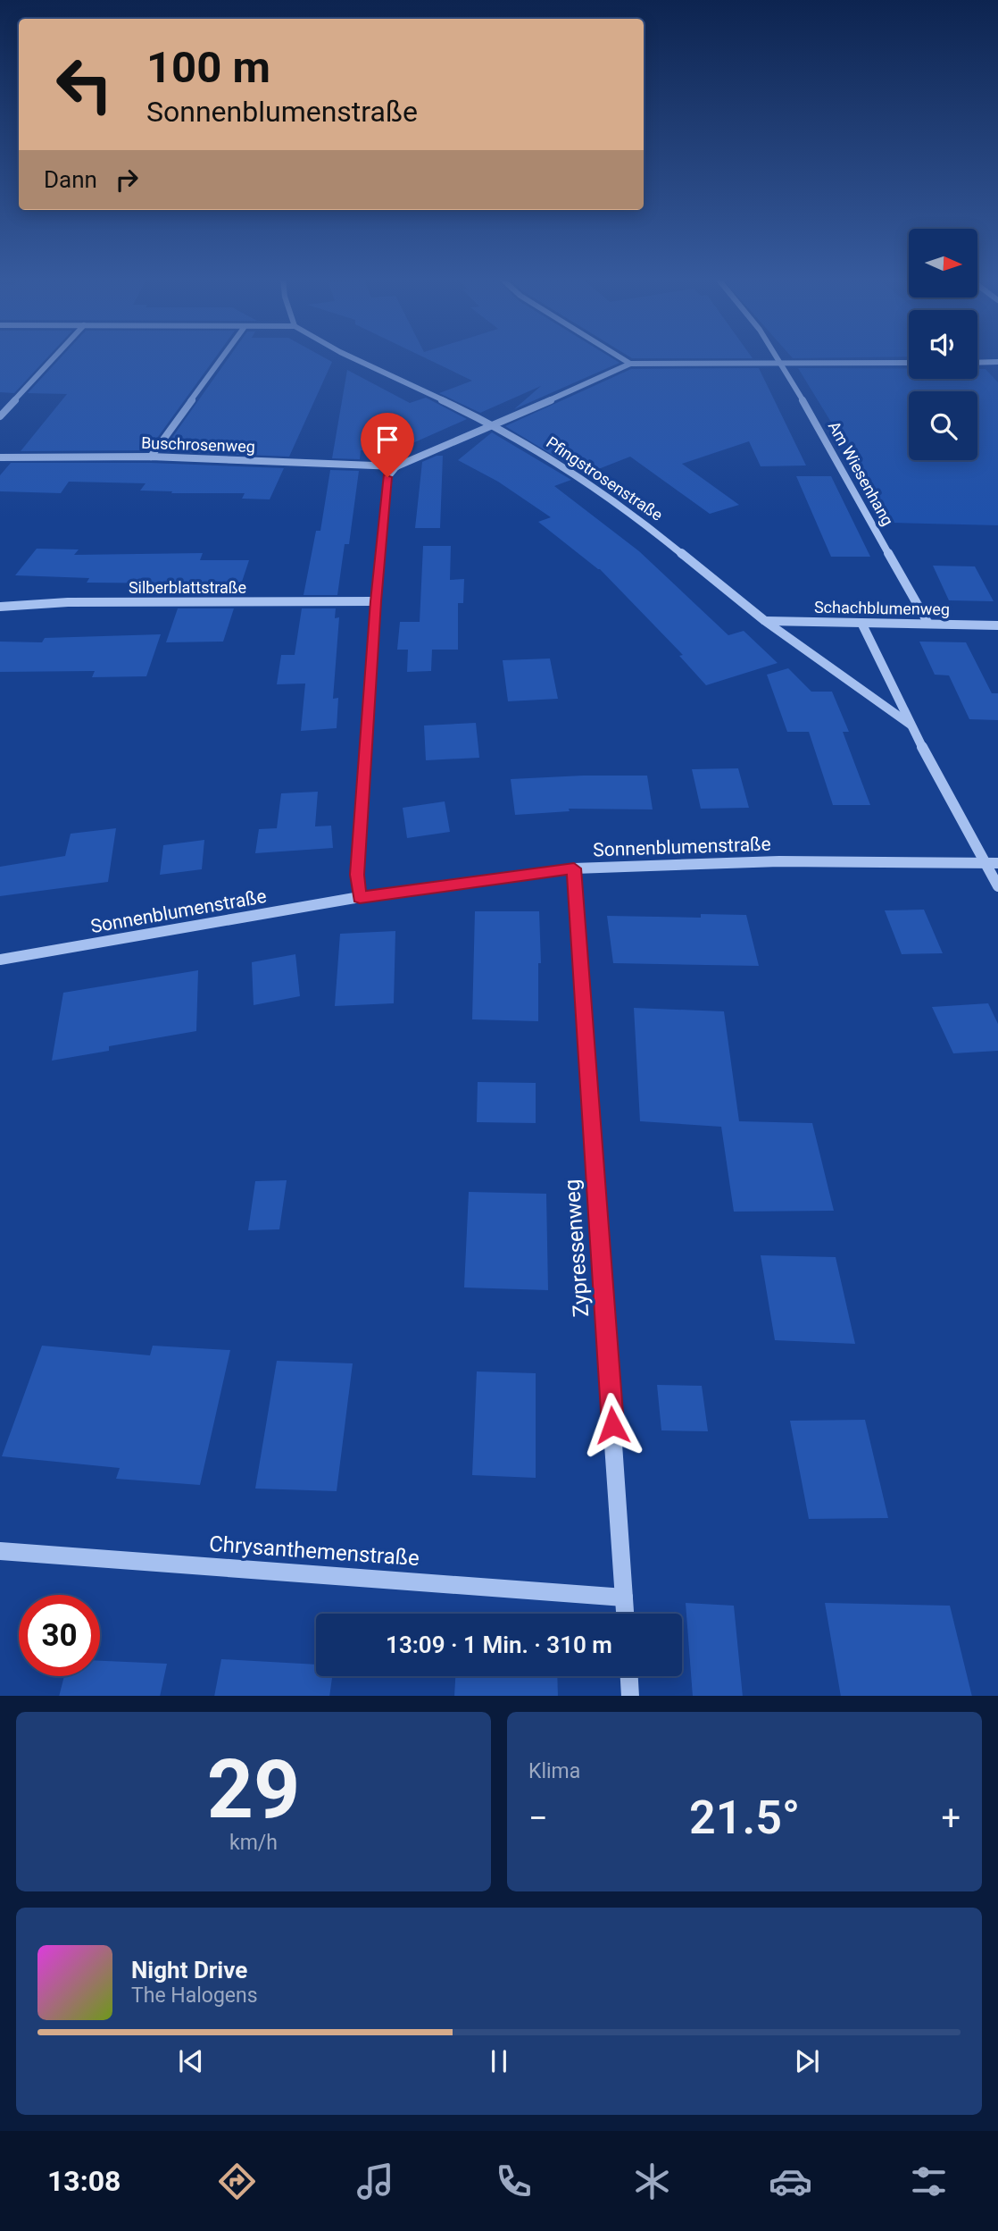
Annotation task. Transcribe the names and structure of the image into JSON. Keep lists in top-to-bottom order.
{
  "streets": {
    "street": [
      "Buschrosenweg",
      "Am Wiesenhang",
      "Pfingstrosenstraße",
      "Silberblattstraße",
      "Schachblumenweg",
      "Sonnenblumenstraße",
      "Zypressenweg",
      "Chrysanthemenstraße"
    ]
  },
  "crossings": [
    ["Am Wiesenhang", "Schachblumenweg"],
    ["Pfingstrosenstraße", "Schachblumenweg"],
    ["Pfingstrosenstraße", "Sonnenblumenstraße"],
    ["Sonnenblumenstraße", "Zypressenweg"],
    ["Zypressenweg", "Chrysanthemenstraße"]
  ],
  "north": "right",
  "page": {
    "turn": ["100 m", "Sonnenblumenstraße"],
    "then": "Dann",
    "limit": "30",
    "trip": "13:09 · 1 Min. · 310 m",
    "tile": [
      ["29", "km/h"],
      "Klima"
    ],
    "heat": ["−", "21.5°", "+"],
    "song": ["Night Drive", "The Halogens"],
    "tabs": "13:08"
  }
}
